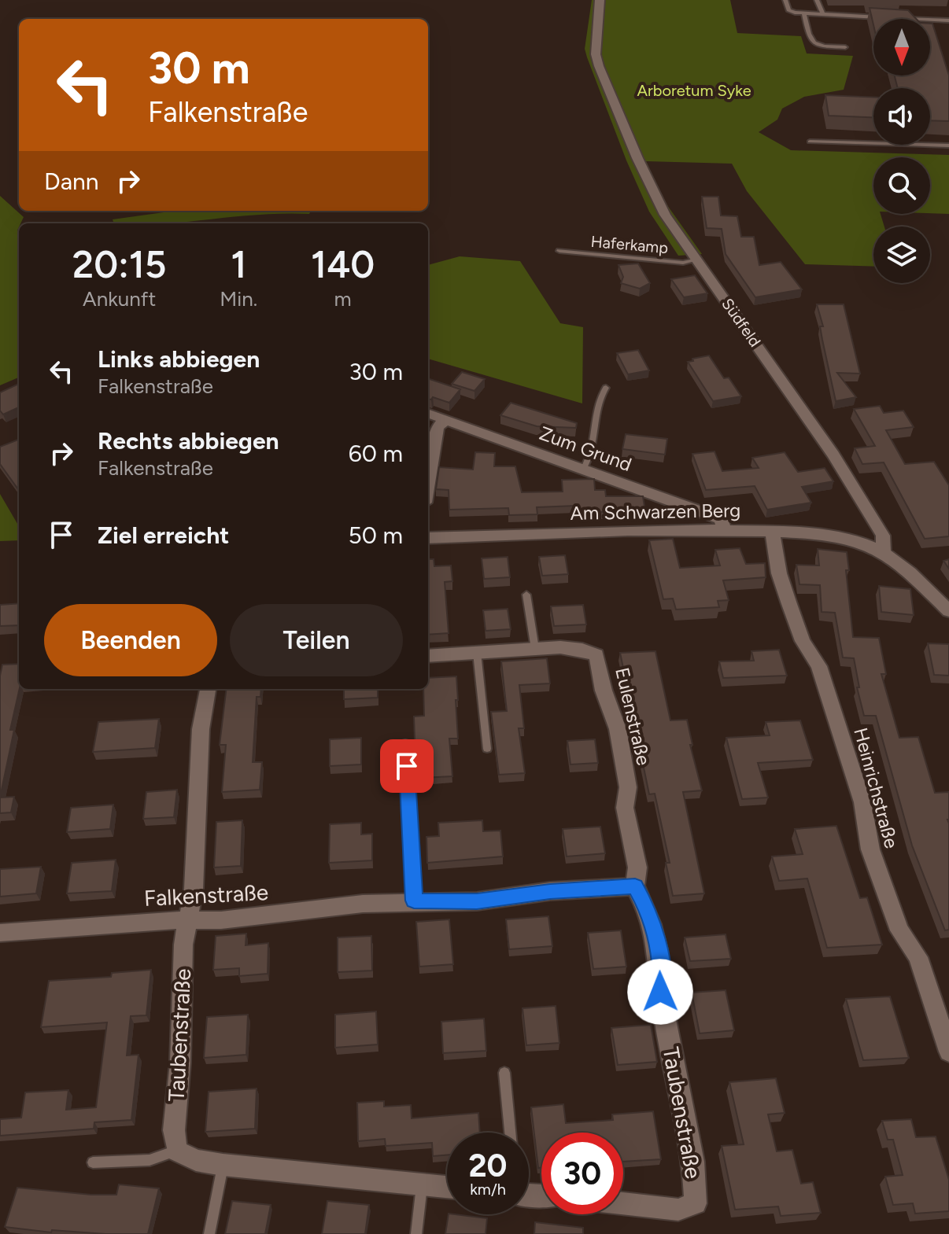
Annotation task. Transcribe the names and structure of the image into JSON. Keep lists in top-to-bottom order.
{
  "streets": {
    "street": [
      "Südfeld",
      "Zum Grund",
      "Am Schwarzen Berg",
      "Eulenstraße",
      "Heinrichstraße",
      "Falkenstraße",
      "Taubenstraße"
    ],
    "lane": ["Haferkamp"]
  },
  "crossings": [
    ["Haferkamp", "Südfeld"],
    ["Südfeld", "Am Schwarzen Berg"],
    ["Zum Grund", "Am Schwarzen Berg"],
    ["Am Schwarzen Berg", "Heinrichstraße"],
    ["Eulenstraße", "Falkenstraße"],
    ["Eulenstraße", "Taubenstraße"],
    ["Falkenstraße", "Taubenstraße"]
  ],
  "parks": ["Arboretum Syke"],
  "north": "bottom",
  "page": {
    "turn": ["30 m", "Falkenstraße"],
    "then": "Dann",
    "eta": [
      "20:15",
      "Ankunft",
      "1",
      "Min.",
      "140",
      "m"
    ],
    "list": [
      {
        "name": "Links abbiegen",
        "note": "Falkenstraße",
        "value": "30 m"
      },
      {
        "name": "Rechts abbiegen",
        "note": "Falkenstraße",
        "value": "60 m"
      },
      {
        "name": "Ziel erreicht",
        "value": "50 m"
      }
    ],
    "buttons": ["Beenden", "Teilen"],
    "speed": "20 km/h",
    "limit": "30"
  }
}
